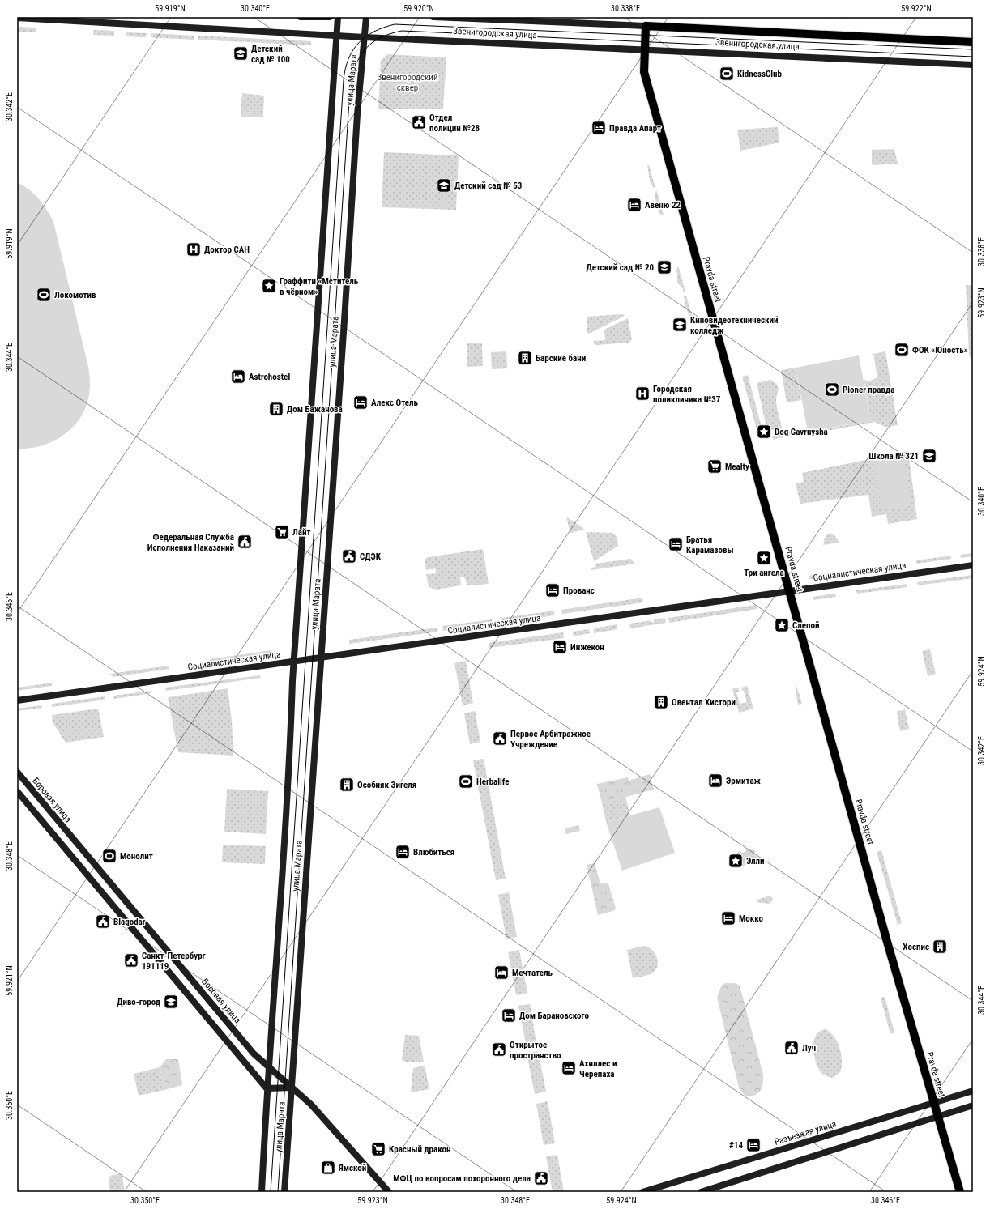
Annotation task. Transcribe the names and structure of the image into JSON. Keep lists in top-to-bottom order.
{
  "streets": {
    "main road": ["Звенигородская улица", "Pravda street"],
    "street": [
      "улица Марата",
      "Социалистическая улица",
      "Боровая улица",
      "Разъезжая улица"
    ]
  },
  "crossings": [
    ["Звенигородская улица", "улица Марата"],
    ["Звенигородская улица", "Pravda street"],
    ["улица Марата", "Социалистическая улица"],
    ["улица Марата", "Боровая улица"],
    ["Pravda street", "Социалистическая улица"],
    ["Pravda street", "Разъезжая улица"]
  ],
  "parks": ["Звенигородский сквер"],
  "places": {
    "school or university": [
      "Детский сад № 100",
      "Детский сад № 53",
      "Детский сад № 20",
      "Киновидеотехнический колледж",
      "Школа № 321",
      "Диво-город"
    ],
    "sports": [
      "KidnessClub",
      "Локомотив",
      "ФОК «Юность»",
      "Pioner правда",
      "Herbalife",
      "Монолит"
    ],
    "public building": [
      "Отдел полиции №28",
      "Федеральная Служба Исполнения Наказаний",
      "СДЭК",
      "Первое Арбитражное Учреждение",
      "Blagodar",
      "Санкт-Петербург 191119",
      "Луч",
      "Открытое пространство",
      "МФЦ по вопросам похоронного дела"
    ],
    "hotel": [
      "Правда Апарт",
      "Авеню 22",
      "Astrohostel",
      "Алекс Отель",
      "Братья Карамазовы",
      "Прованс",
      "Инжекон",
      "Эрмитаж",
      "Влюбиться",
      "Мокко",
      "Мечтатель",
      "Дом Барановского",
      "Ахиллес и Черепаха",
      "#14"
    ],
    "hospital": ["Доктор САН", "Городская поликлиника №37"],
    "place": [
      "Граффити «Мститель в чёрном»",
      "Dog Gavruysha",
      "Три ангела",
      "Слепой",
      "Элли"
    ],
    "building": [
      "Барские бани",
      "Дом Бажанова",
      "Овентал Хистори",
      "Особняк Зигеля",
      "Хоспис"
    ],
    "supermarket": ["Mealty", "Лайт", "Красный дракон"],
    "shop": ["Ямской"]
  },
  "coordinates": [
    "59.919°N",
    "30.340°E",
    "59.920°N",
    "30.338°E",
    "59.922°N",
    "30.342°E",
    "59.923°N",
    "30.344°E",
    "30.346°E",
    "59.924°N",
    "30.348°E",
    "59.921°N",
    "30.350°E"
  ]
}
